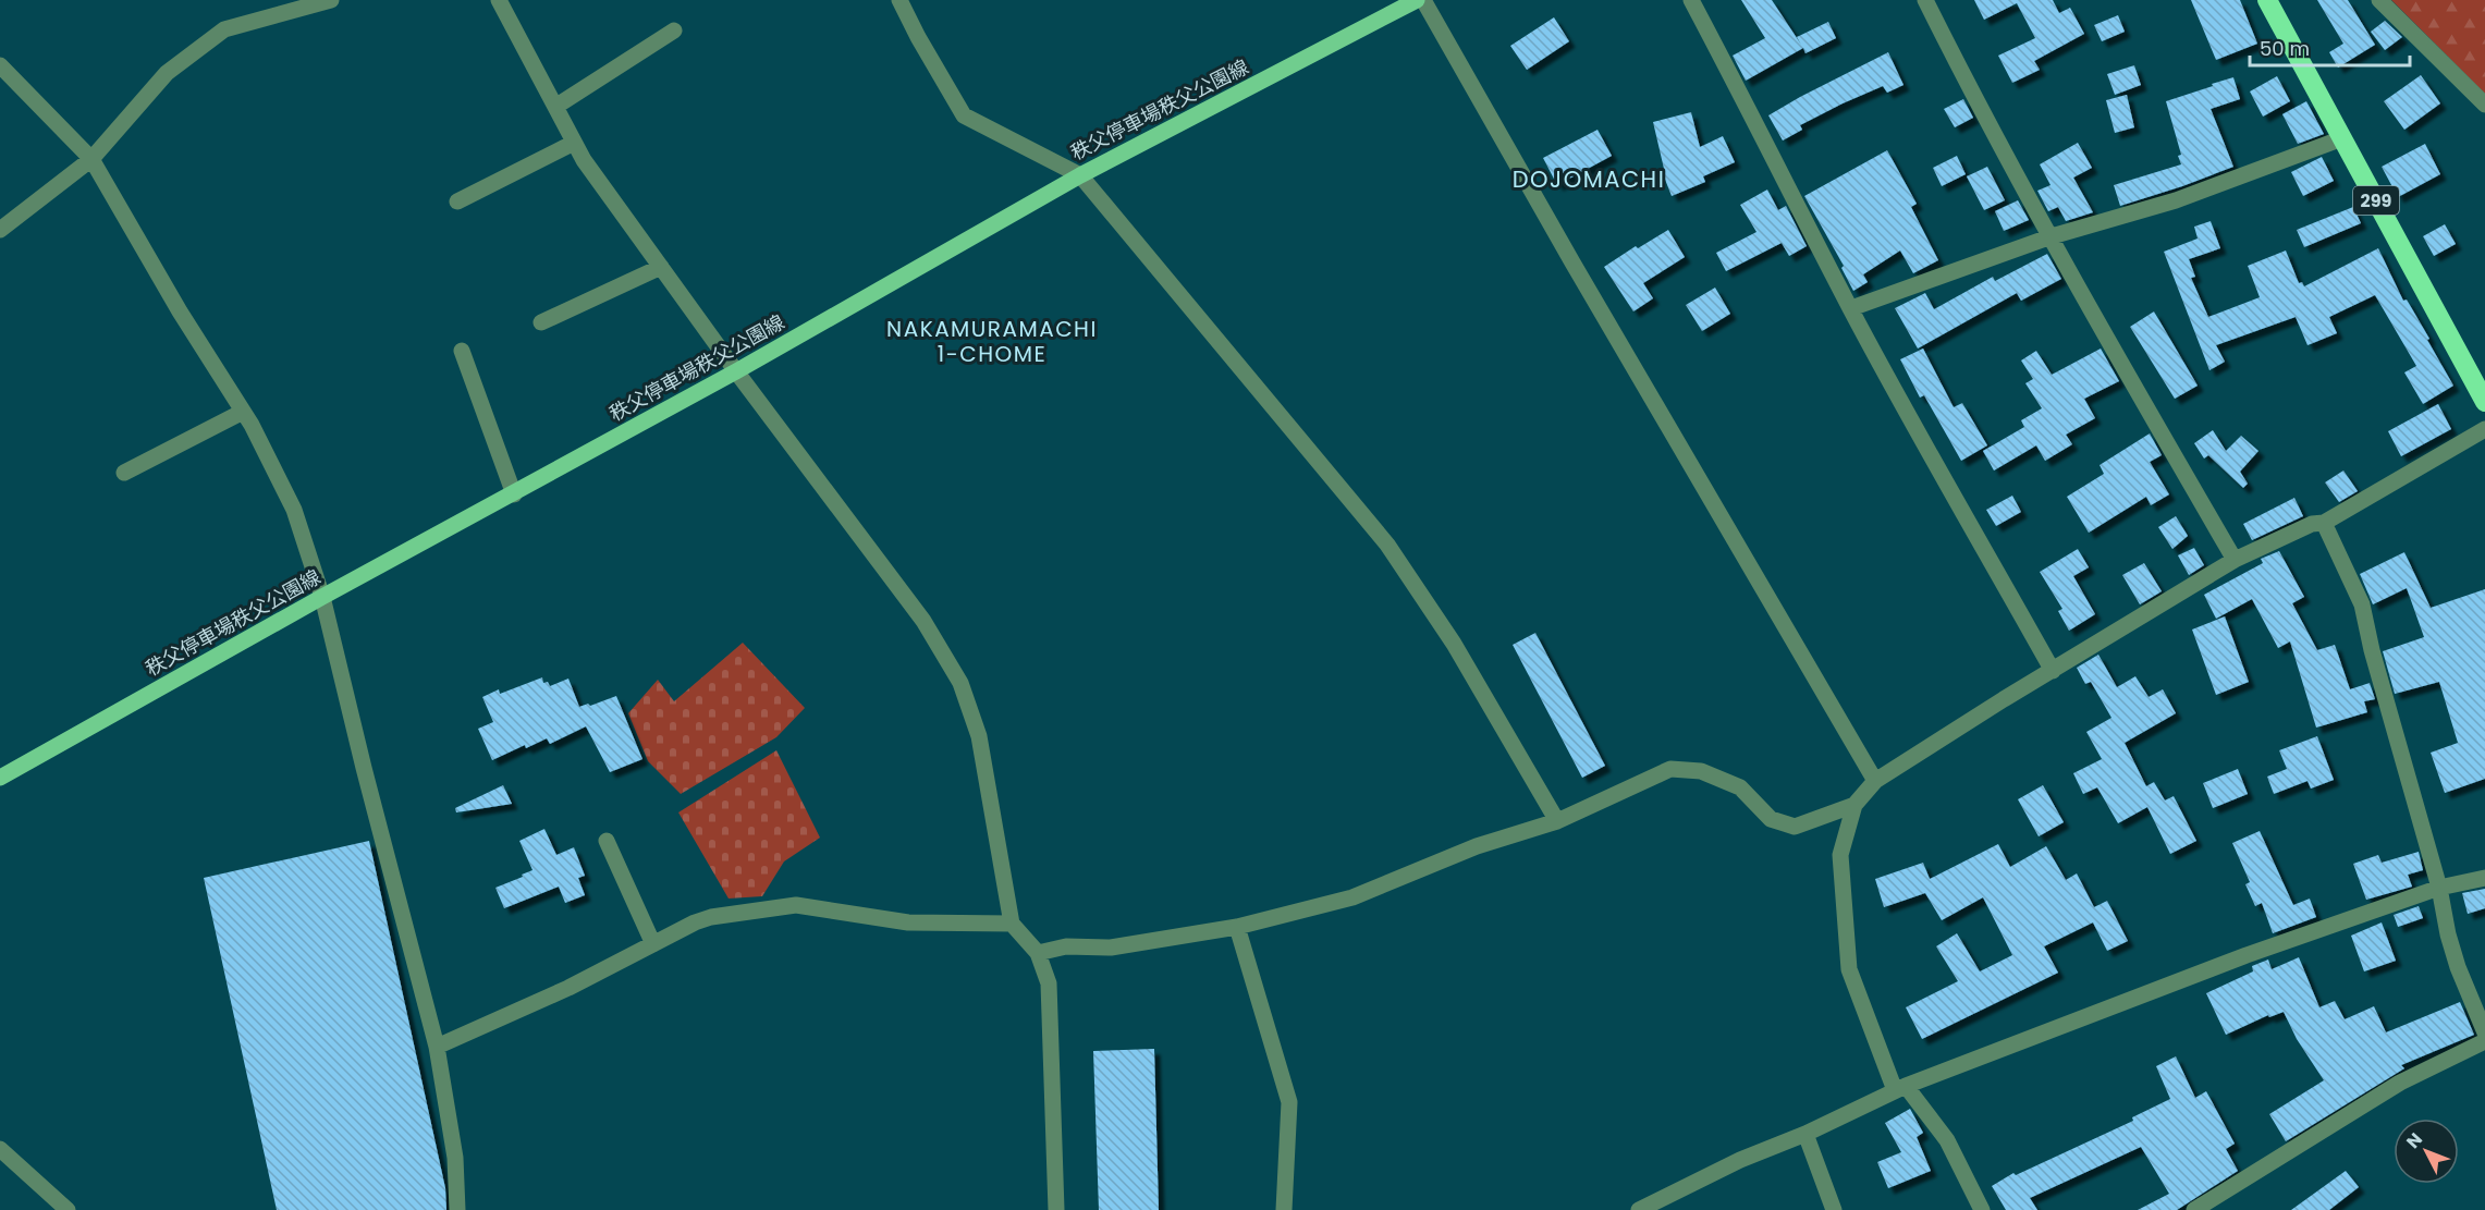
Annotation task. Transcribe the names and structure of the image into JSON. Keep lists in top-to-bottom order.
{
  "streets": {
    "highway": ["299"],
    "main road": ["秩父停車場秩父公園線"]
  },
  "districts": ["DOJOMACHI", "NAKAMURAMACHI 1-CHOME"],
  "scale_bar": "50 m",
  "north": "top left"
}
